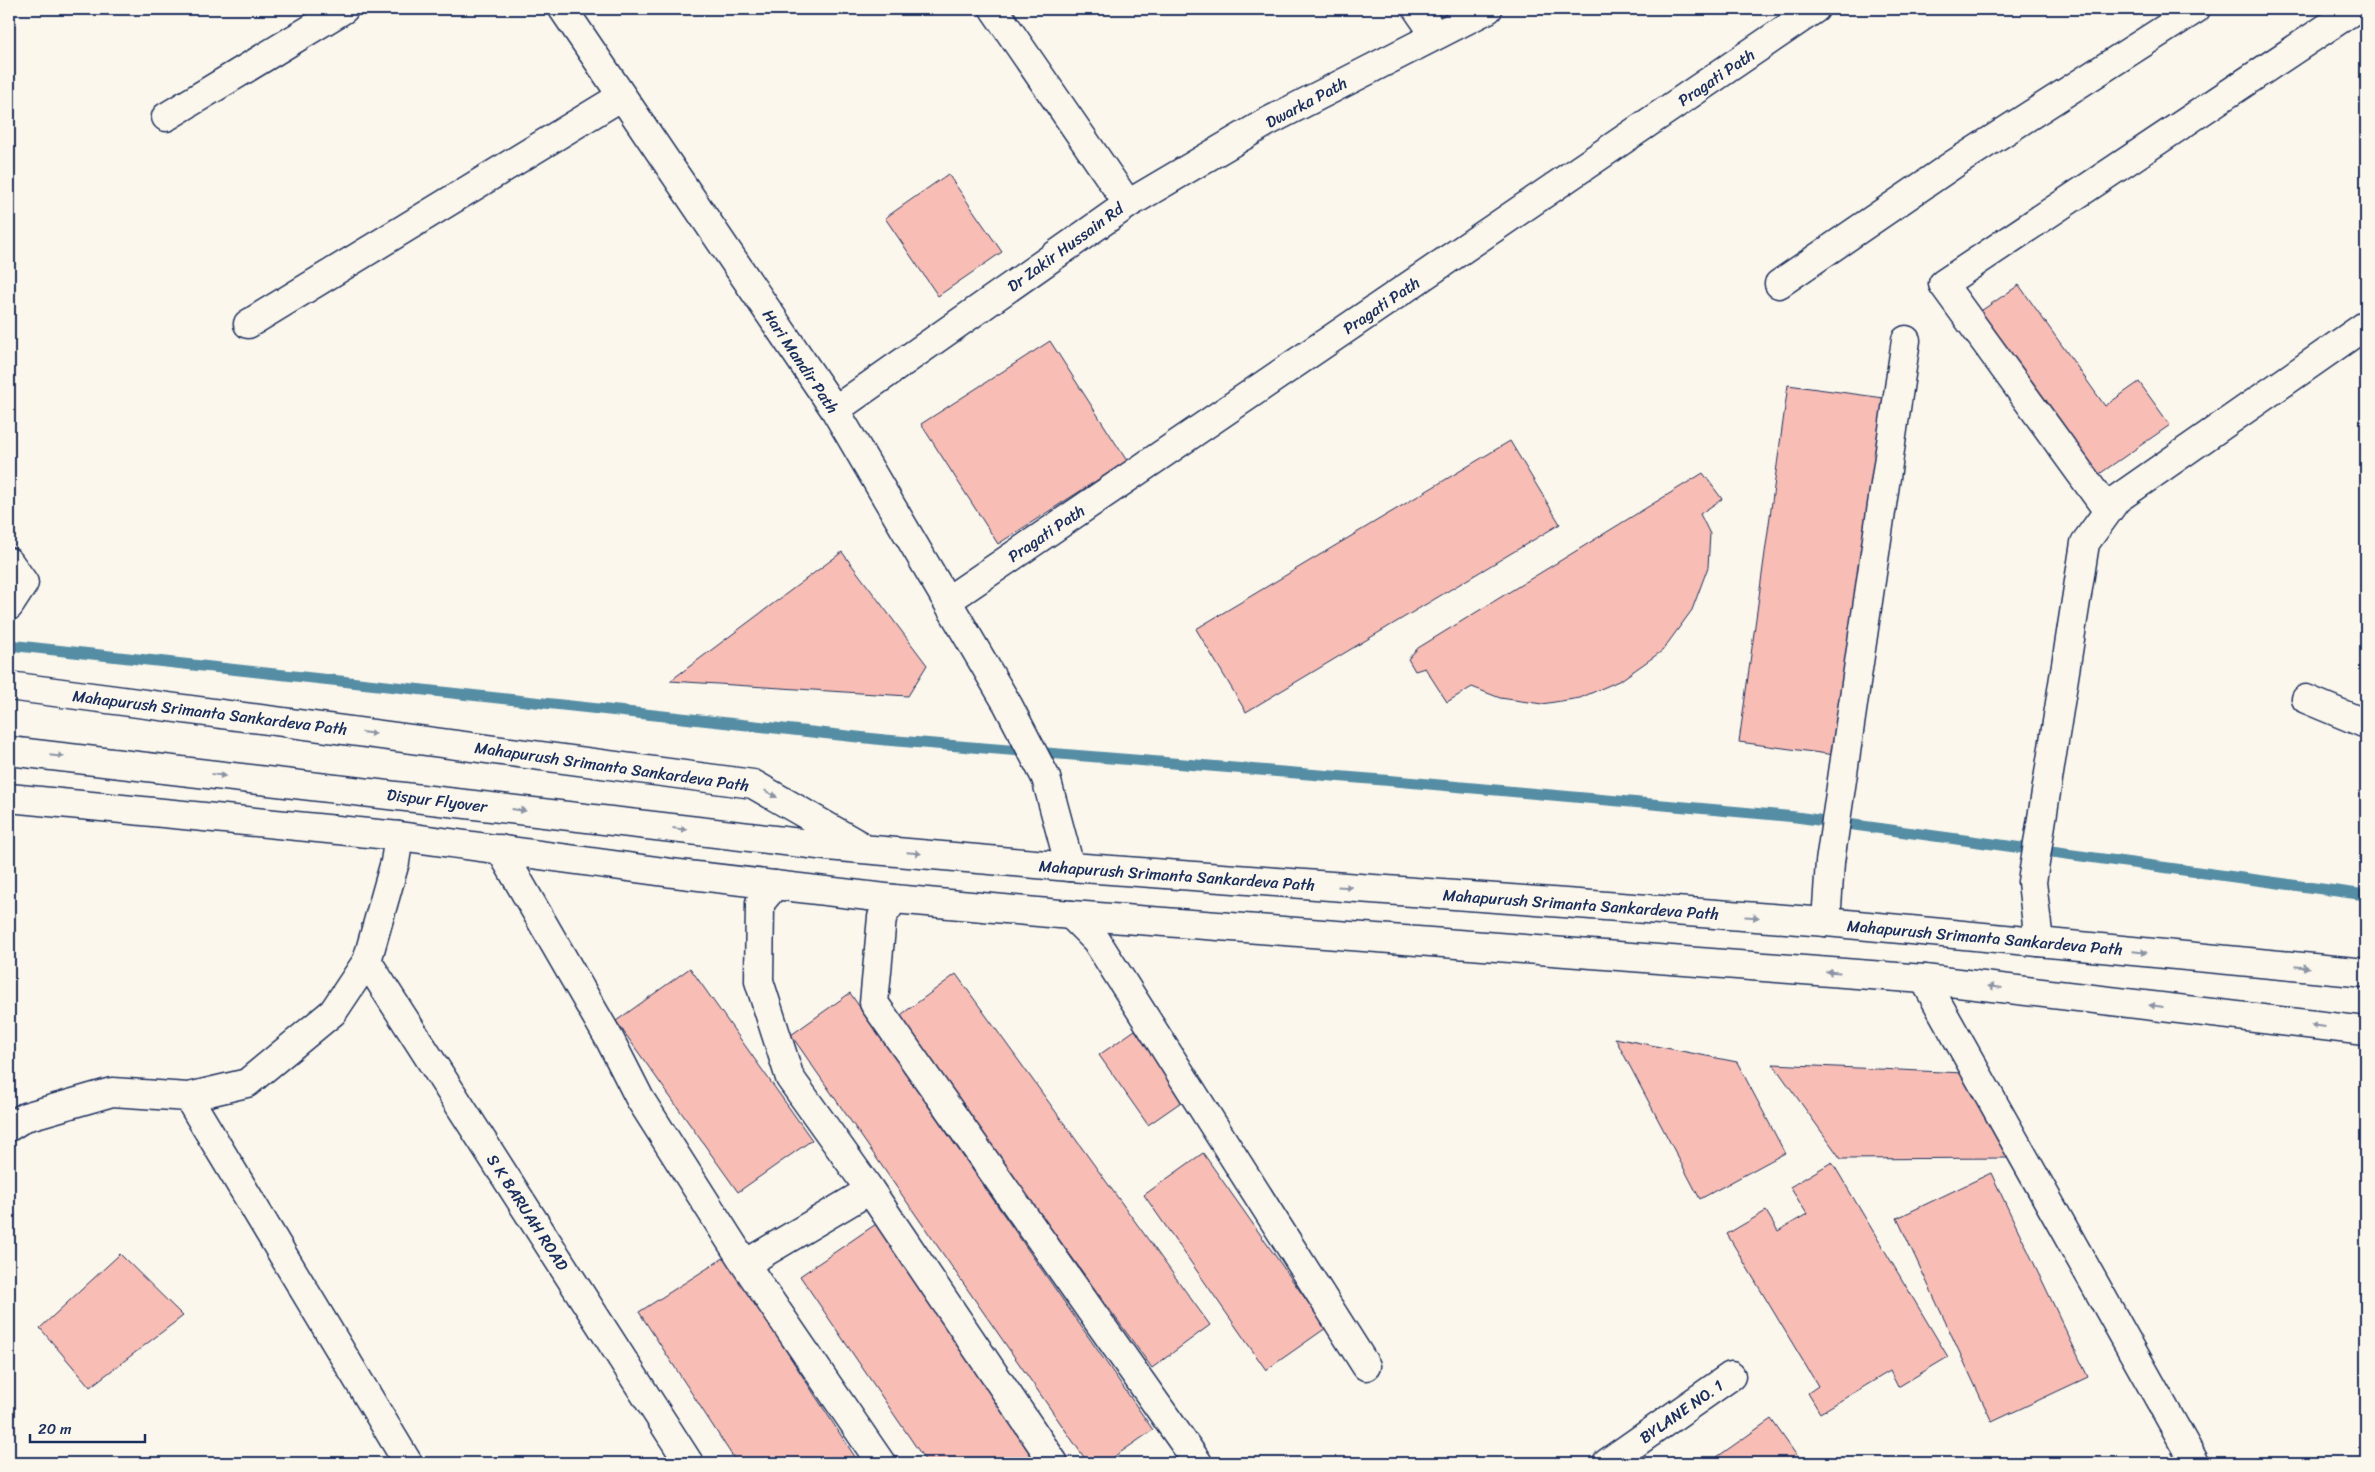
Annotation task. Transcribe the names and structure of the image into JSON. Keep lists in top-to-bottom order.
{
  "streets": {
    "street": [
      "Pragati Path",
      "Dwarka Path",
      "Dr Zakir Hussain Rd",
      "Hari Mandir Path",
      "Mahapurush Srimanta Sankardeva Path",
      "Dispur Flyover",
      "S K BARUAH ROAD",
      "BYLANE NO. 1"
    ]
  },
  "crossings": [
    ["Pragati Path", "Hari Mandir Path"],
    ["Dwarka Path", "Dr Zakir Hussain Rd"],
    ["Dr Zakir Hussain Rd", "Hari Mandir Path"],
    ["Hari Mandir Path", "Mahapurush Srimanta Sankardeva Path"],
    ["Mahapurush Srimanta Sankardeva Path", "Dispur Flyover"]
  ],
  "scale_bar": "20 m"
}
